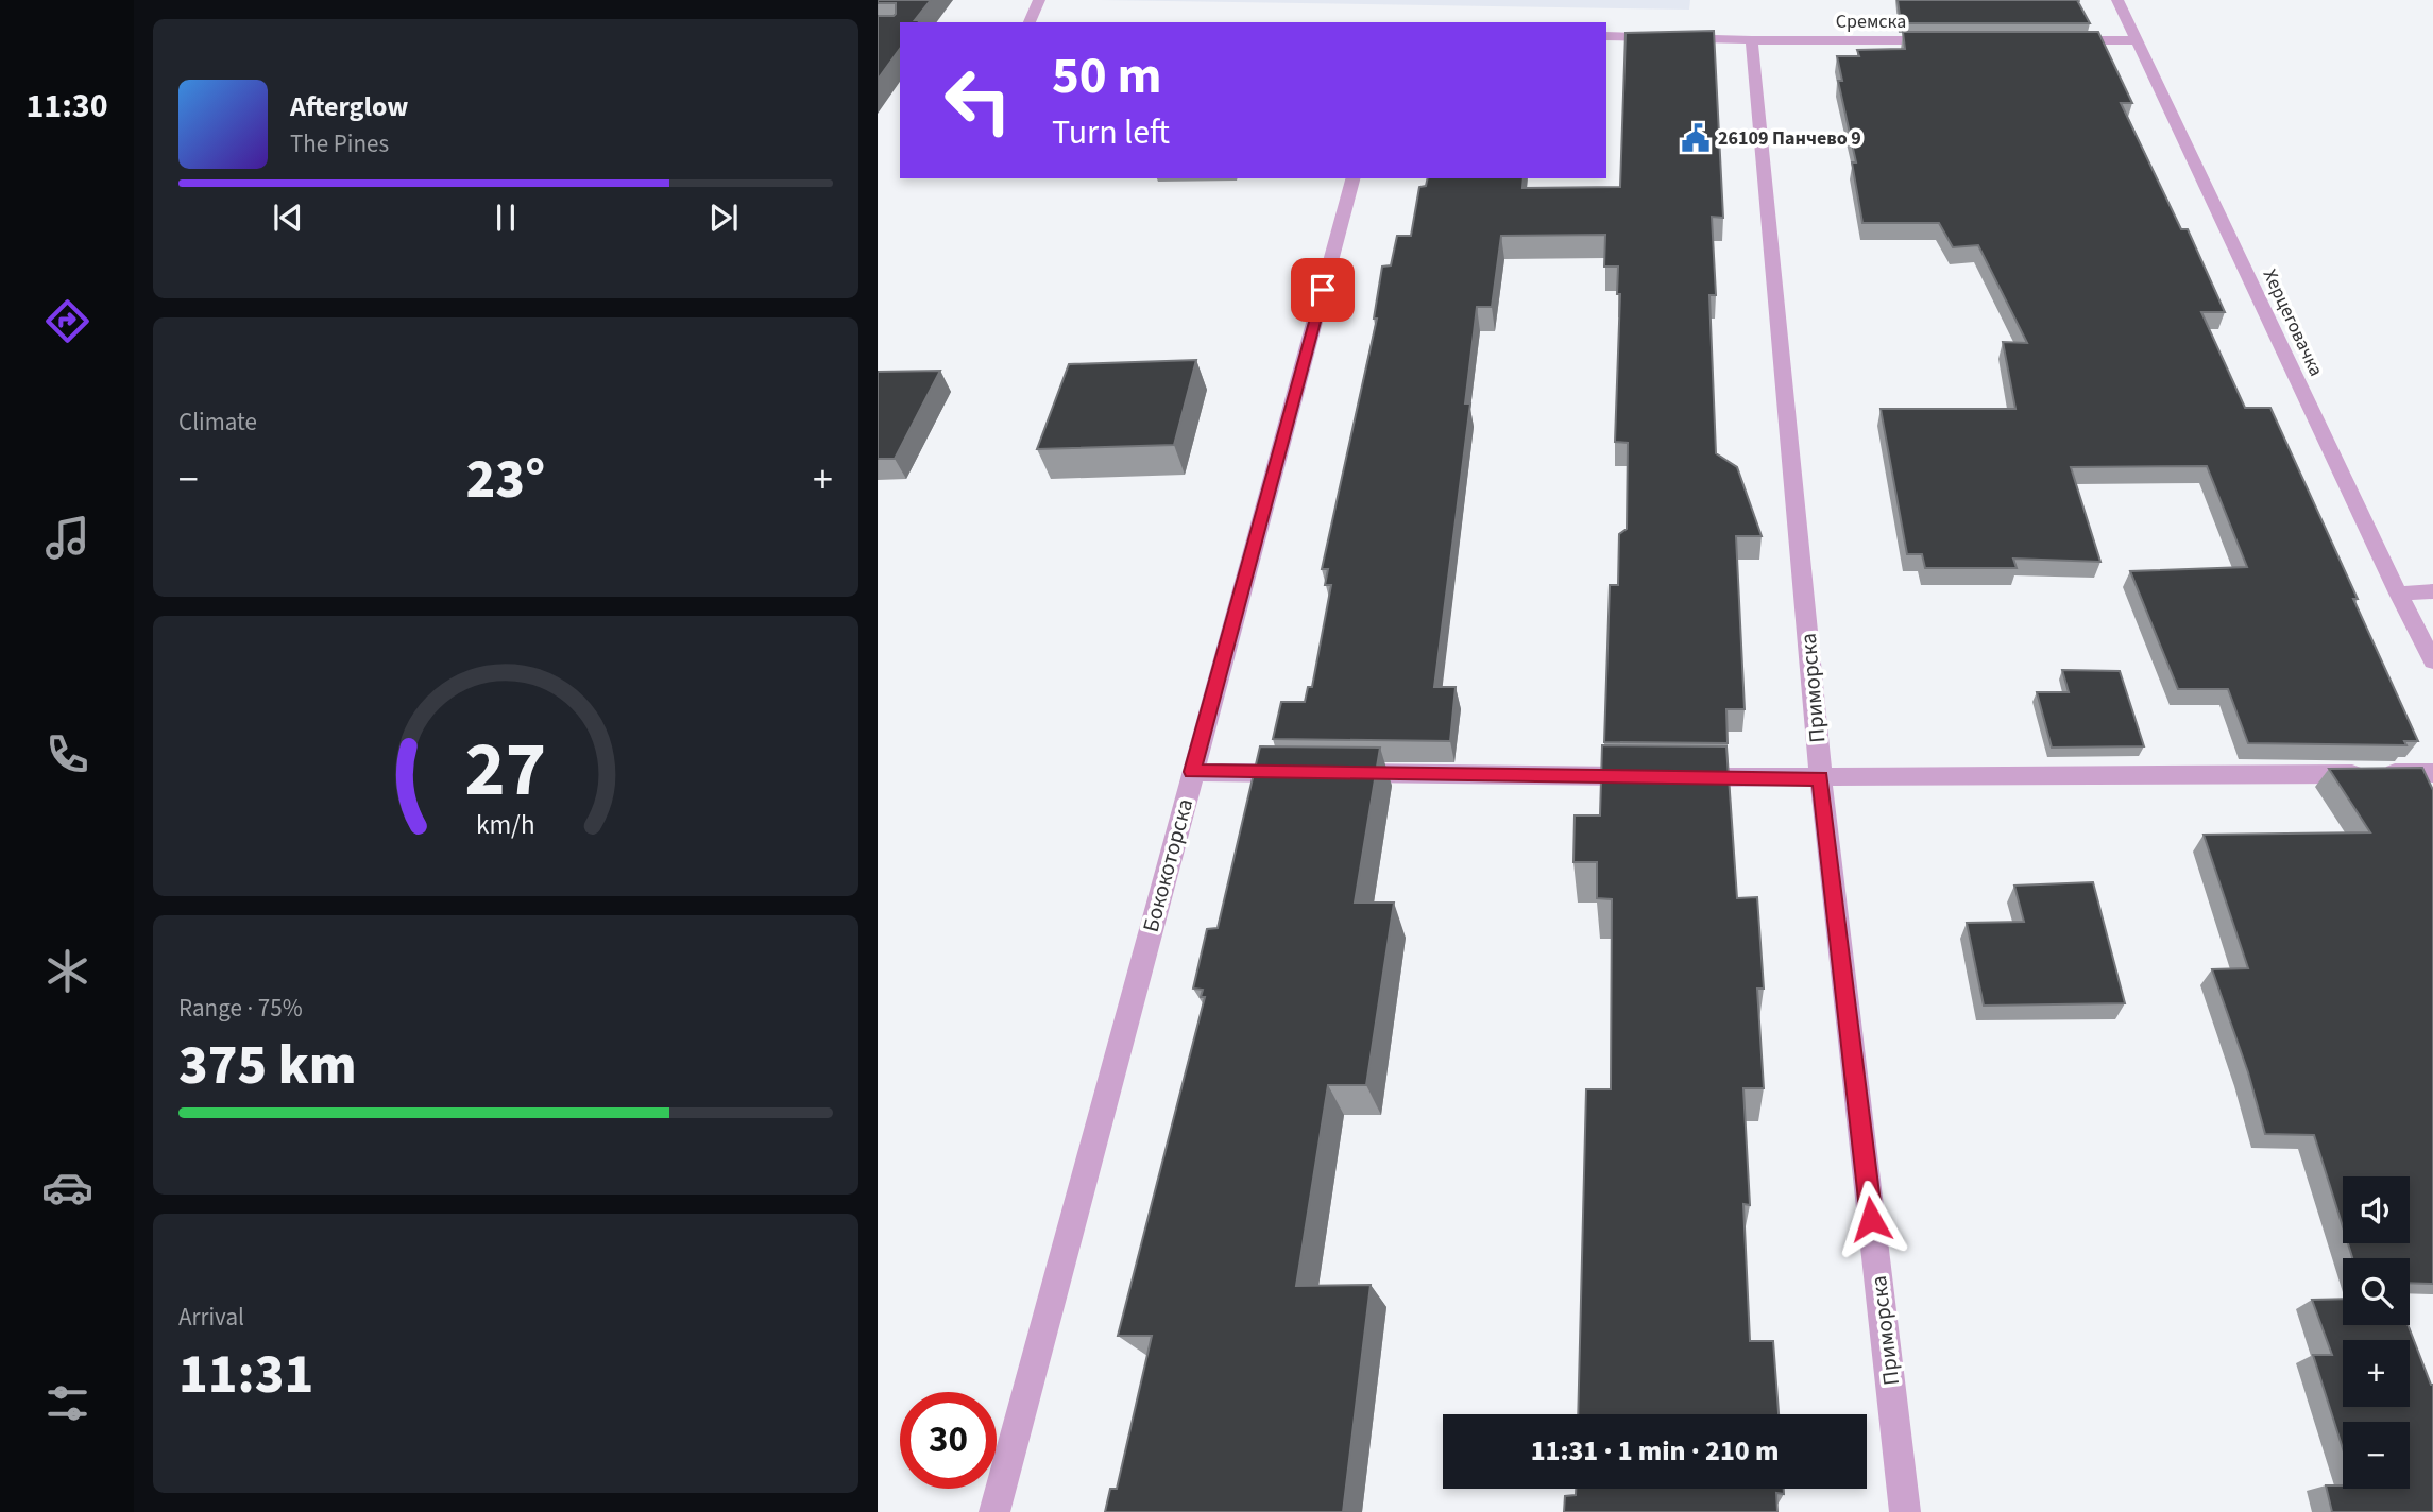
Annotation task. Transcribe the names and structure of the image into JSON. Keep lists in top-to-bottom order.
{
  "streets": {
    "street": [
      "Сремска",
      "Херцеговачка",
      "Приморска",
      "Бококоторска"
    ]
  },
  "crossings": [
    ["Сремска", "Приморска"]
  ],
  "places": {
    "public building": ["26109 Панчево 9"]
  },
  "page": {
    "tabs": "11:30",
    "turn": ["50 m", "Turn left"],
    "song": ["Afterglow", "The Pines"],
    "tile": [
      "Climate",
      ["Range · 75%", "375 km"],
      ["Arrival", "11:31"]
    ],
    "heat": ["−", "23°", "+"],
    "map_buttons": ["+", "−"],
    "limit": "30",
    "trip": "11:31 · 1 min · 210 m",
    "gauge": ["27", "km/h"]
  }
}
